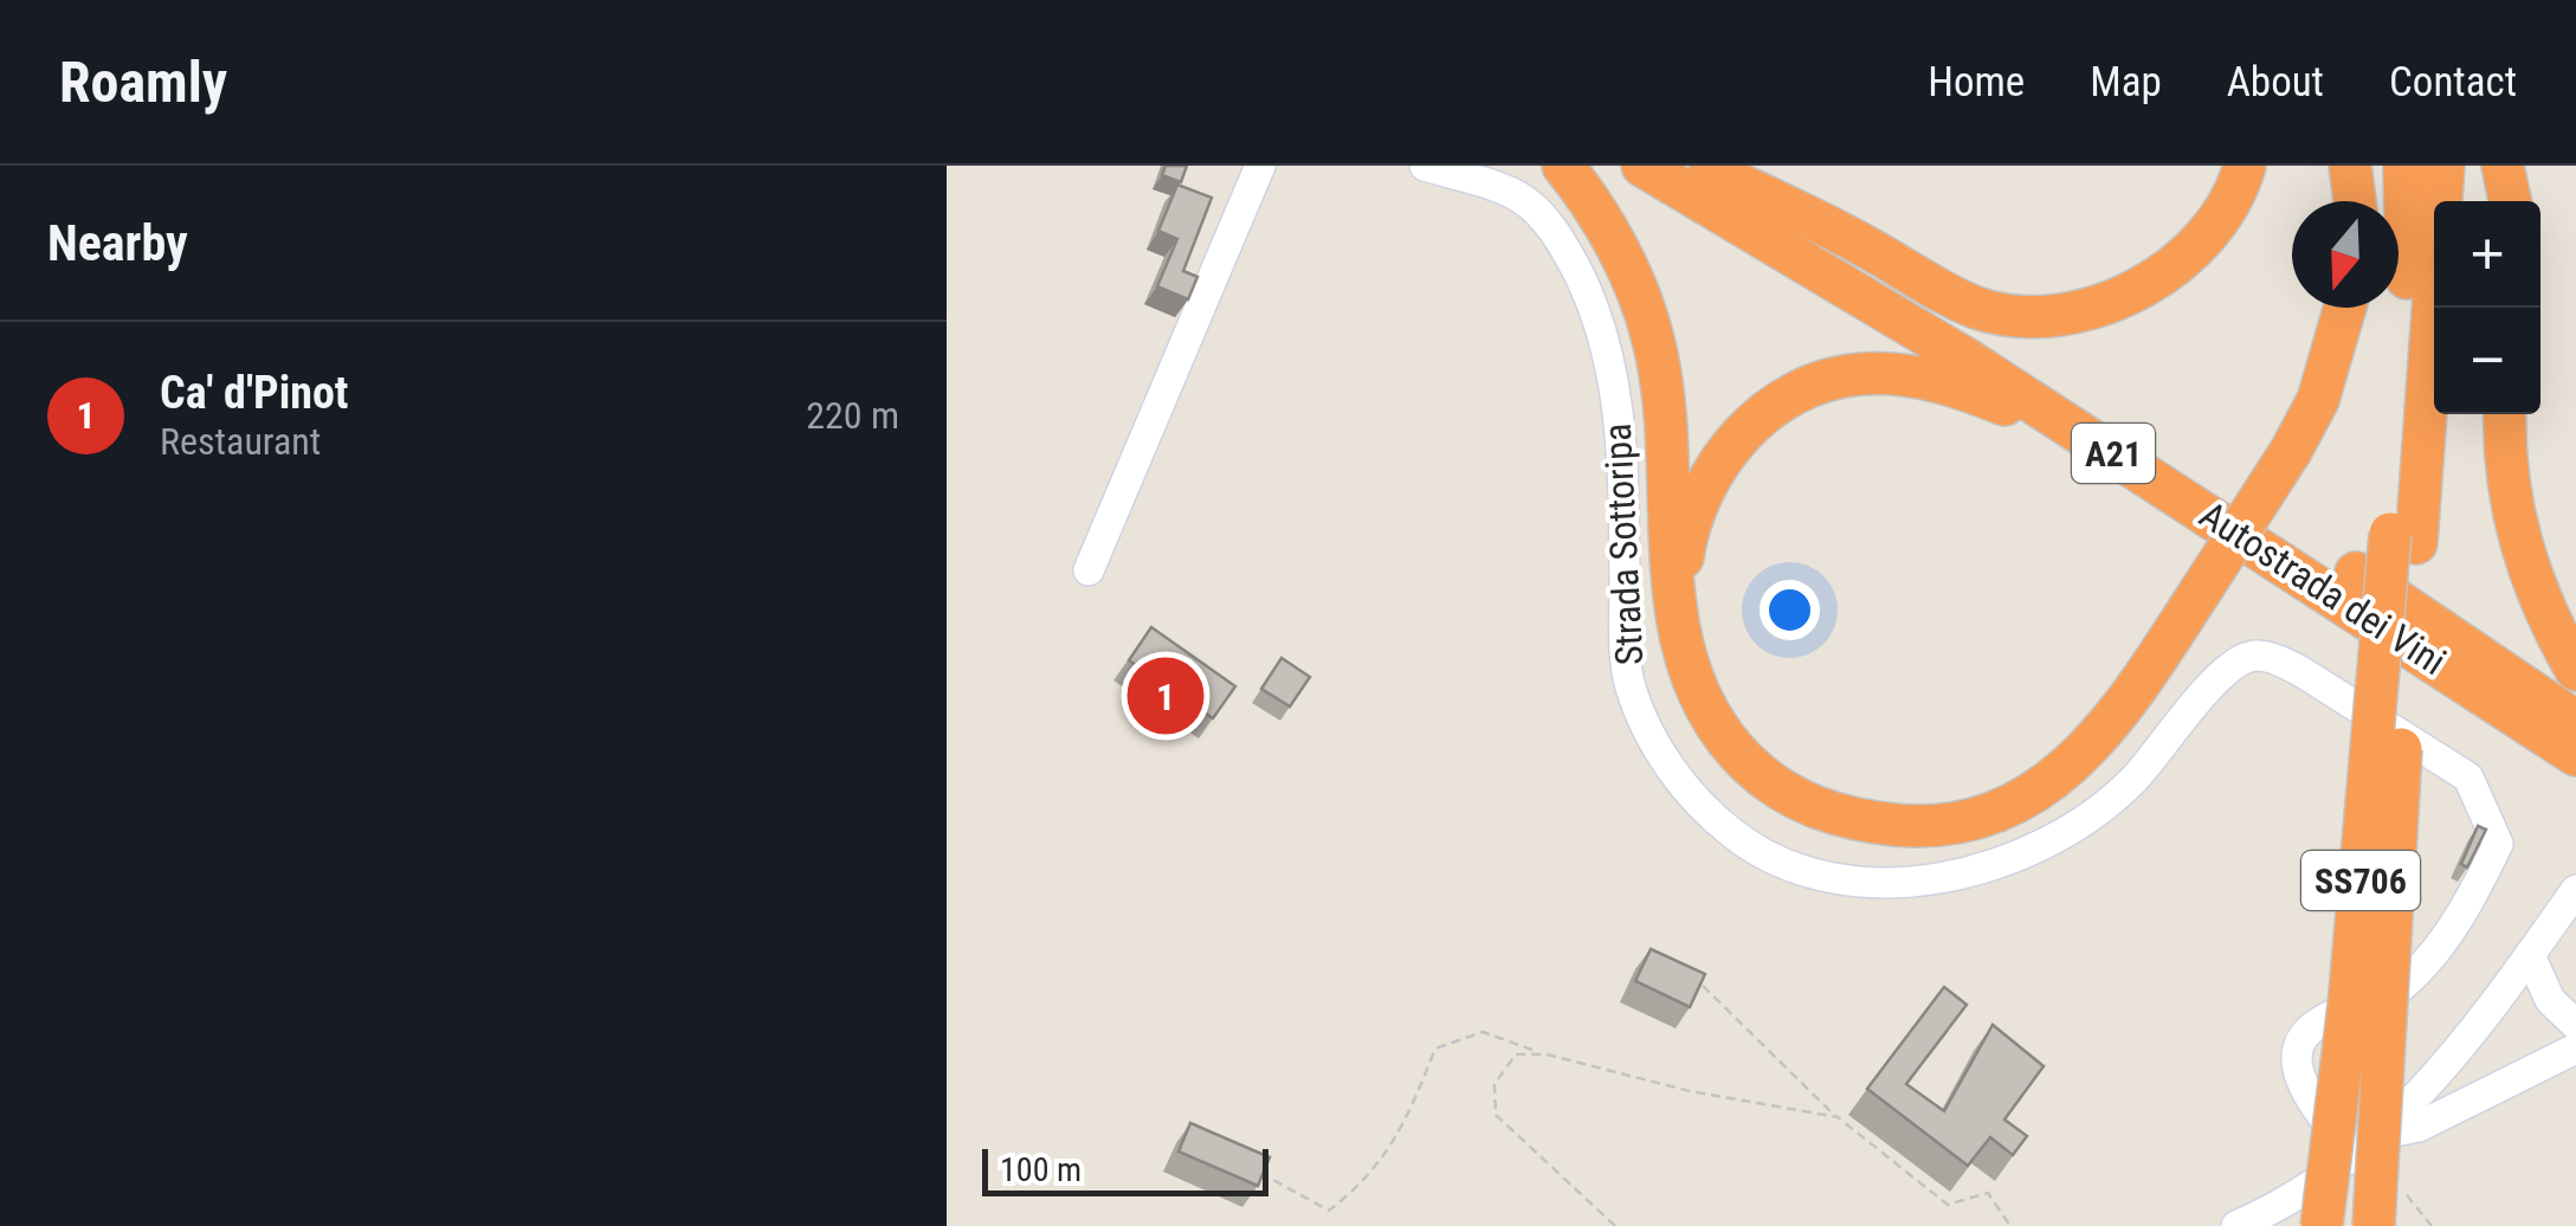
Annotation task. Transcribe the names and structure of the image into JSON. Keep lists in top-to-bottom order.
{
  "streets": {
    "highway": ["A21", "Autostrada dei Vini", "SS706"],
    "street": ["Strada Sottoripa"]
  },
  "scale_bar": "100 m",
  "north": "bottom",
  "page": {
    "header": "Roamly",
    "nav": [
      "Home",
      "Map",
      "About",
      "Contact"
    ],
    "heading": "Nearby",
    "map_buttons": ["+", "−"],
    "list": [
      {
        "mark": "1",
        "name": "Ca' d'Pinot",
        "note": "Restaurant",
        "value": "220 m"
      }
    ],
    "pins": "1",
    "scale": "100 m"
  }
}
